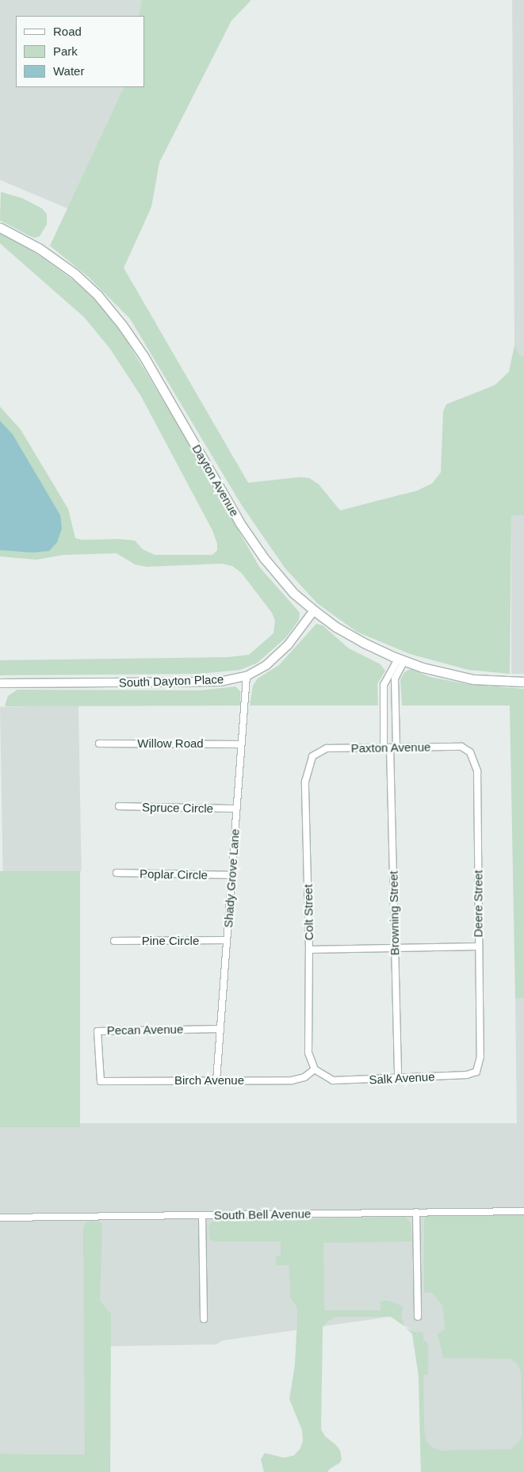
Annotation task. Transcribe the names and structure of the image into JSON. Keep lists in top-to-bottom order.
{
  "streets": {
    "main road": ["Dayton Avenue"],
    "street": [
      "South Dayton Place",
      "Willow Road",
      "Paxton Avenue",
      "Spruce Circle",
      "Poplar Circle",
      "Shady Grove Lane",
      "Deere Street",
      "Colt Street",
      "Browning Street",
      "Pine Circle",
      "Pecan Avenue",
      "Salk Avenue",
      "Birch Avenue",
      "South Bell Avenue"
    ]
  },
  "crossings": [
    ["Dayton Avenue", "South Dayton Place"],
    ["Dayton Avenue", "Browning Street"],
    ["South Dayton Place", "Shady Grove Lane"],
    ["Willow Road", "Shady Grove Lane"],
    ["Paxton Avenue", "Deere Street"],
    ["Paxton Avenue", "Colt Street"],
    ["Paxton Avenue", "Browning Street"],
    ["Spruce Circle", "Shady Grove Lane"],
    ["Poplar Circle", "Shady Grove Lane"],
    ["Shady Grove Lane", "Pine Circle"],
    ["Shady Grove Lane", "Pecan Avenue"],
    ["Shady Grove Lane", "Birch Avenue"],
    ["Deere Street", "Salk Avenue"],
    ["Colt Street", "Salk Avenue"],
    ["Colt Street", "Birch Avenue"],
    ["Browning Street", "Salk Avenue"],
    ["Pecan Avenue", "Birch Avenue"],
    ["Salk Avenue", "Birch Avenue"]
  ],
  "legend": ["Road", "Park", "Water"]
}
